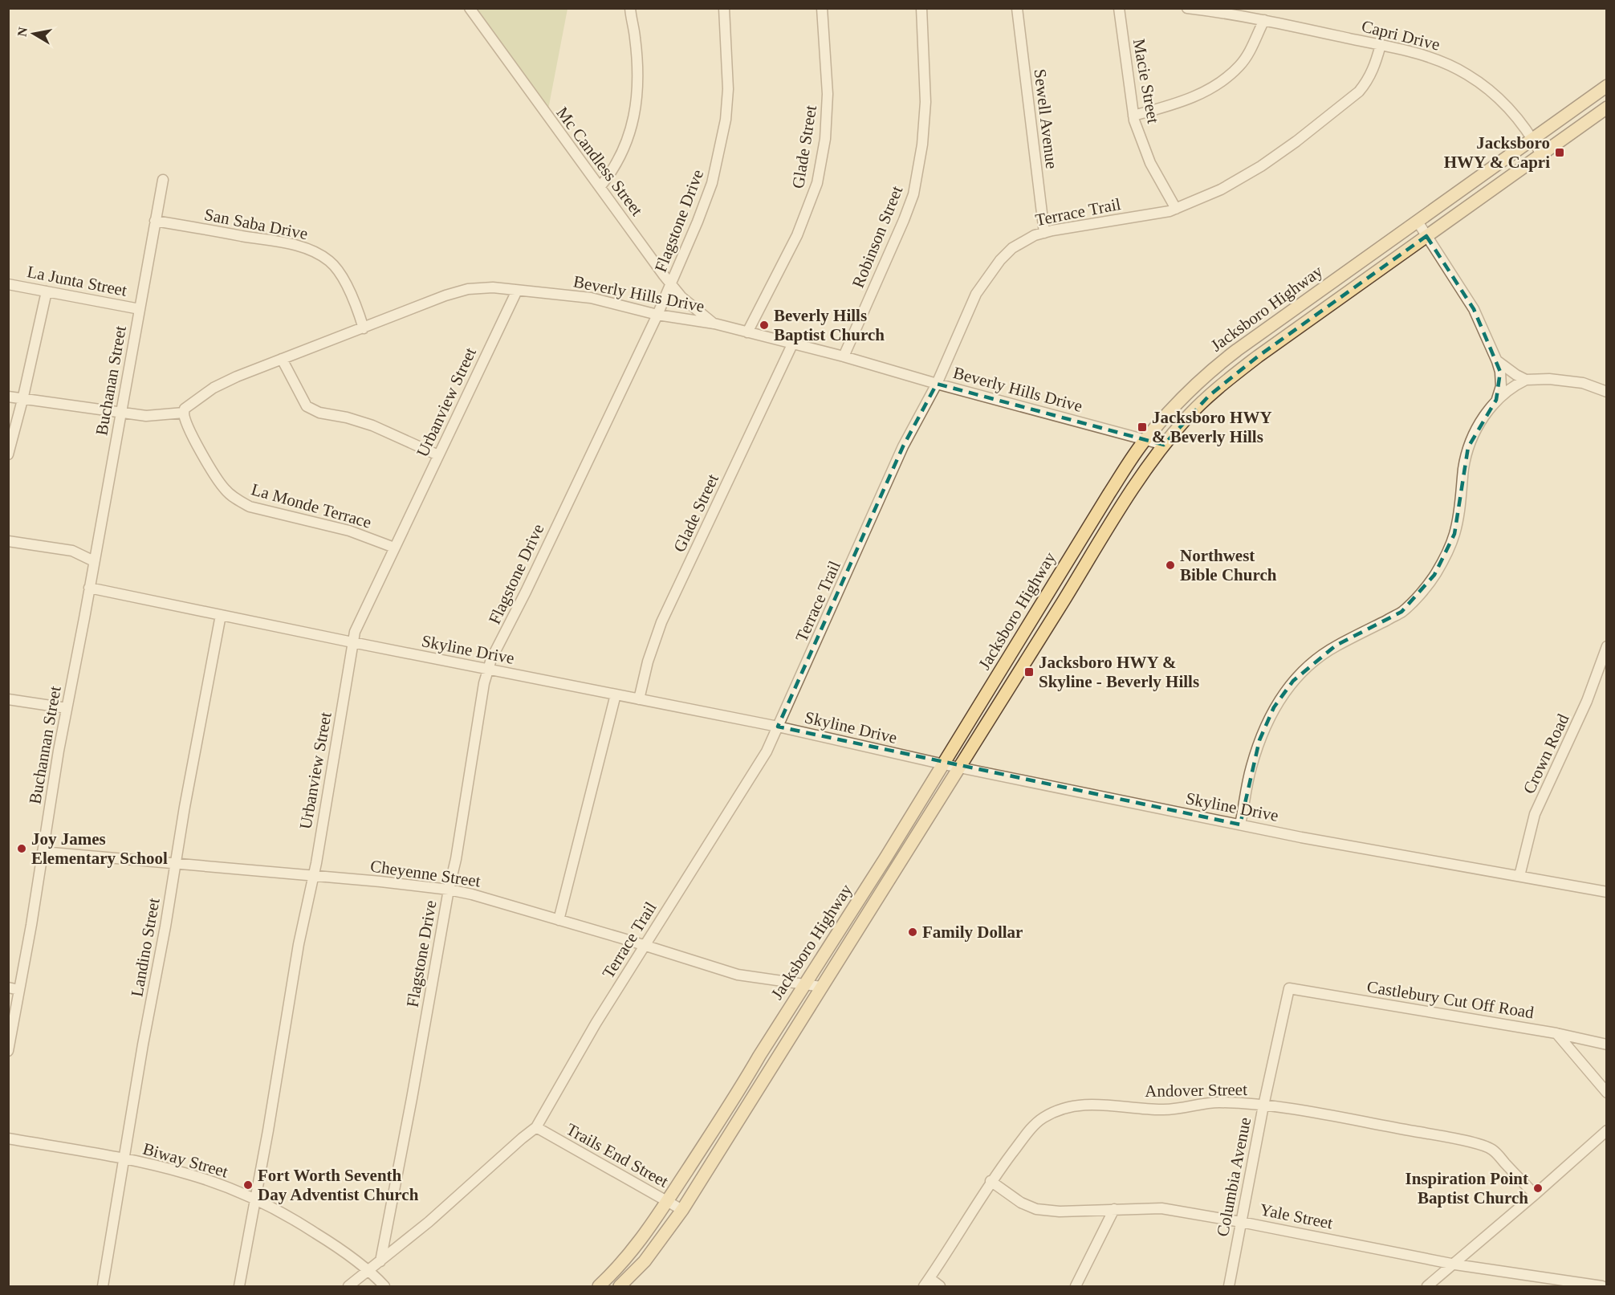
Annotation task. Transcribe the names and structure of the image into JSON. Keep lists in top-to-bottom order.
{
  "streets": {
    "main road": ["Jacksboro Highway"],
    "street": [
      "Capri Drive",
      "Macie Street",
      "Sewell Avenue",
      "Glade Street",
      "Mc Candless Street",
      "Terrace Trail",
      "Flagstone Drive",
      "San Saba Drive",
      "Robinson Street",
      "La Junta Street",
      "Beverly Hills Drive",
      "Buchanan Street",
      "Urbanview Street",
      "La Monde Terrace",
      "Skyline Drive",
      "Buchannan Street",
      "Crown Road",
      "Cheyenne Street",
      "Landino Street",
      "Castlebury Cut Off Road",
      "Andover Street",
      "Trails End Street",
      "Biway Street",
      "Columbia Avenue",
      "Yale Street"
    ]
  },
  "crossings": [
    ["Capri Drive", "Terrace Trail"],
    ["Capri Drive", "Jacksboro Highway"],
    ["Macie Street", "Terrace Trail"],
    ["Sewell Avenue", "Terrace Trail"],
    ["Glade Street", "Beverly Hills Drive"],
    ["Glade Street", "Skyline Drive"],
    ["Mc Candless Street", "Flagstone Drive"],
    ["Mc Candless Street", "Beverly Hills Drive"],
    ["Terrace Trail", "Flagstone Drive"],
    ["Terrace Trail", "Beverly Hills Drive"],
    ["Terrace Trail", "Skyline Drive"],
    ["Terrace Trail", "Cheyenne Street"],
    ["Terrace Trail", "Trails End Street"],
    ["Terrace Trail", "Biway Street"],
    ["Flagstone Drive", "Beverly Hills Drive"],
    ["Flagstone Drive", "Skyline Drive"],
    ["Flagstone Drive", "Cheyenne Street"],
    ["San Saba Drive", "Beverly Hills Drive"],
    ["San Saba Drive", "Buchanan Street"],
    ["Robinson Street", "Beverly Hills Drive"],
    ["La Junta Street", "Buchanan Street"],
    ["Beverly Hills Drive", "Jacksboro Highway"],
    ["Beverly Hills Drive", "Urbanview Street"],
    ["Beverly Hills Drive", "La Monde Terrace"],
    ["Jacksboro Highway", "Skyline Drive"],
    ["Jacksboro Highway", "Cheyenne Street"],
    ["Jacksboro Highway", "Trails End Street"],
    ["Buchanan Street", "Skyline Drive"],
    ["Buchanan Street", "Buchannan Street"],
    ["Urbanview Street", "La Monde Terrace"],
    ["Urbanview Street", "Skyline Drive"],
    ["Urbanview Street", "Cheyenne Street"],
    ["Urbanview Street", "Biway Street"],
    ["Skyline Drive", "Buchannan Street"],
    ["Skyline Drive", "Crown Road"],
    ["Skyline Drive", "Landino Street"],
    ["Buchannan Street", "Cheyenne Street"],
    ["Cheyenne Street", "Landino Street"],
    ["Landino Street", "Biway Street"],
    ["Castlebury Cut Off Road", "Columbia Avenue"],
    ["Andover Street", "Columbia Avenue"],
    ["Andover Street", "Yale Street"],
    ["Columbia Avenue", "Yale Street"]
  ],
  "places": {
    "transit": ["Jacksboro HWY & Capri", "Jacksboro HWY & Beverly Hills", "Jacksboro HWY & Skyline - Beverly Hills"],
    "other": [
      "Beverly Hills Baptist Church",
      "Northwest Bible Church",
      "Joy James Elementary School",
      "Family Dollar",
      "Fort Worth Seventh Day Adventist Church",
      "Inspiration Point Baptist Church"
    ]
  },
  "north": "left"
}
